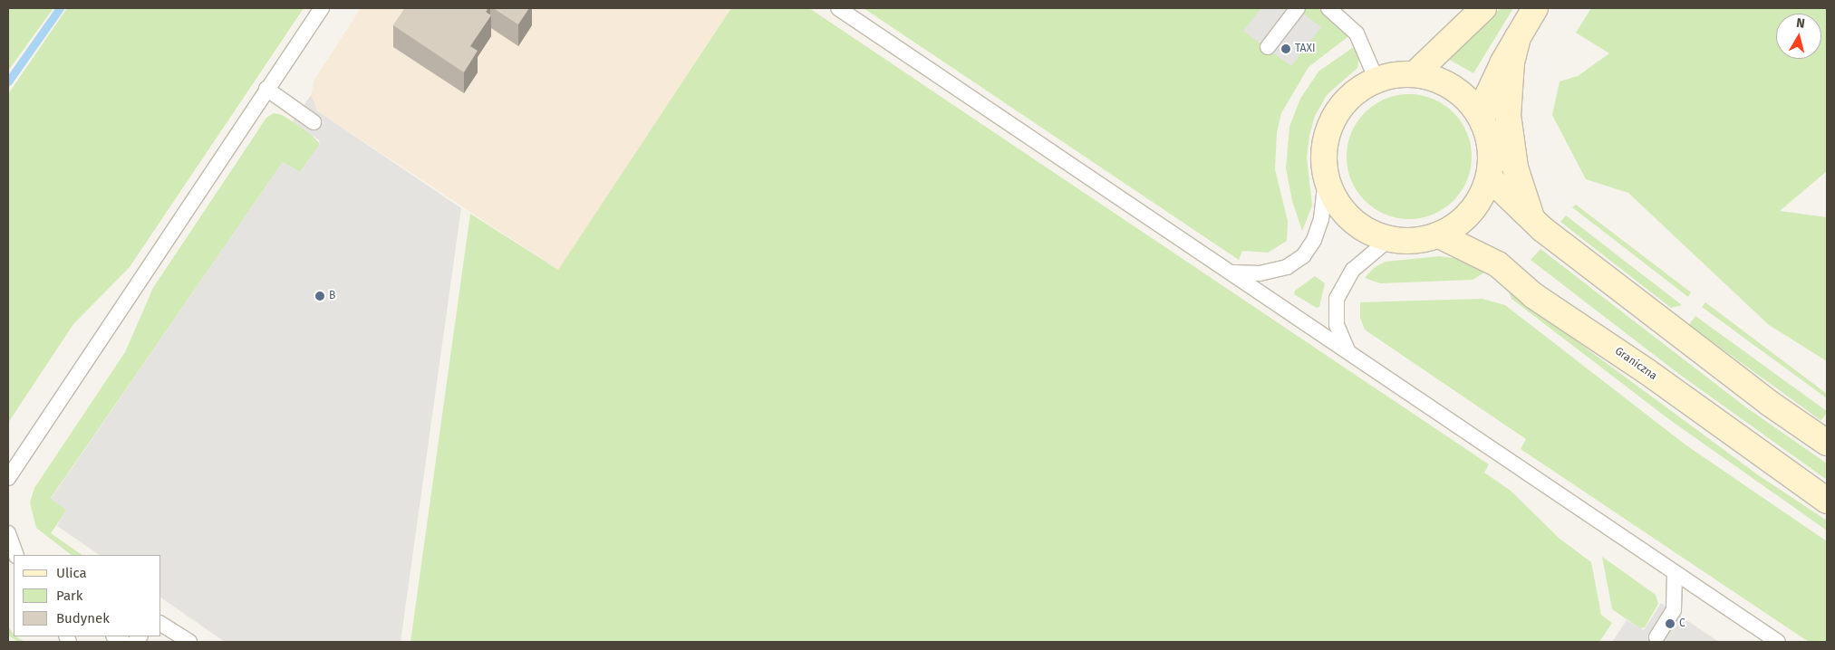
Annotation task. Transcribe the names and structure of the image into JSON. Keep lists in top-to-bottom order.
{
  "streets": {
    "main road": ["Graniczna"]
  },
  "places": ["TAXI", "B", "C"],
  "legend": ["Ulica", "Park", "Budynek"],
  "north": "top"
}
